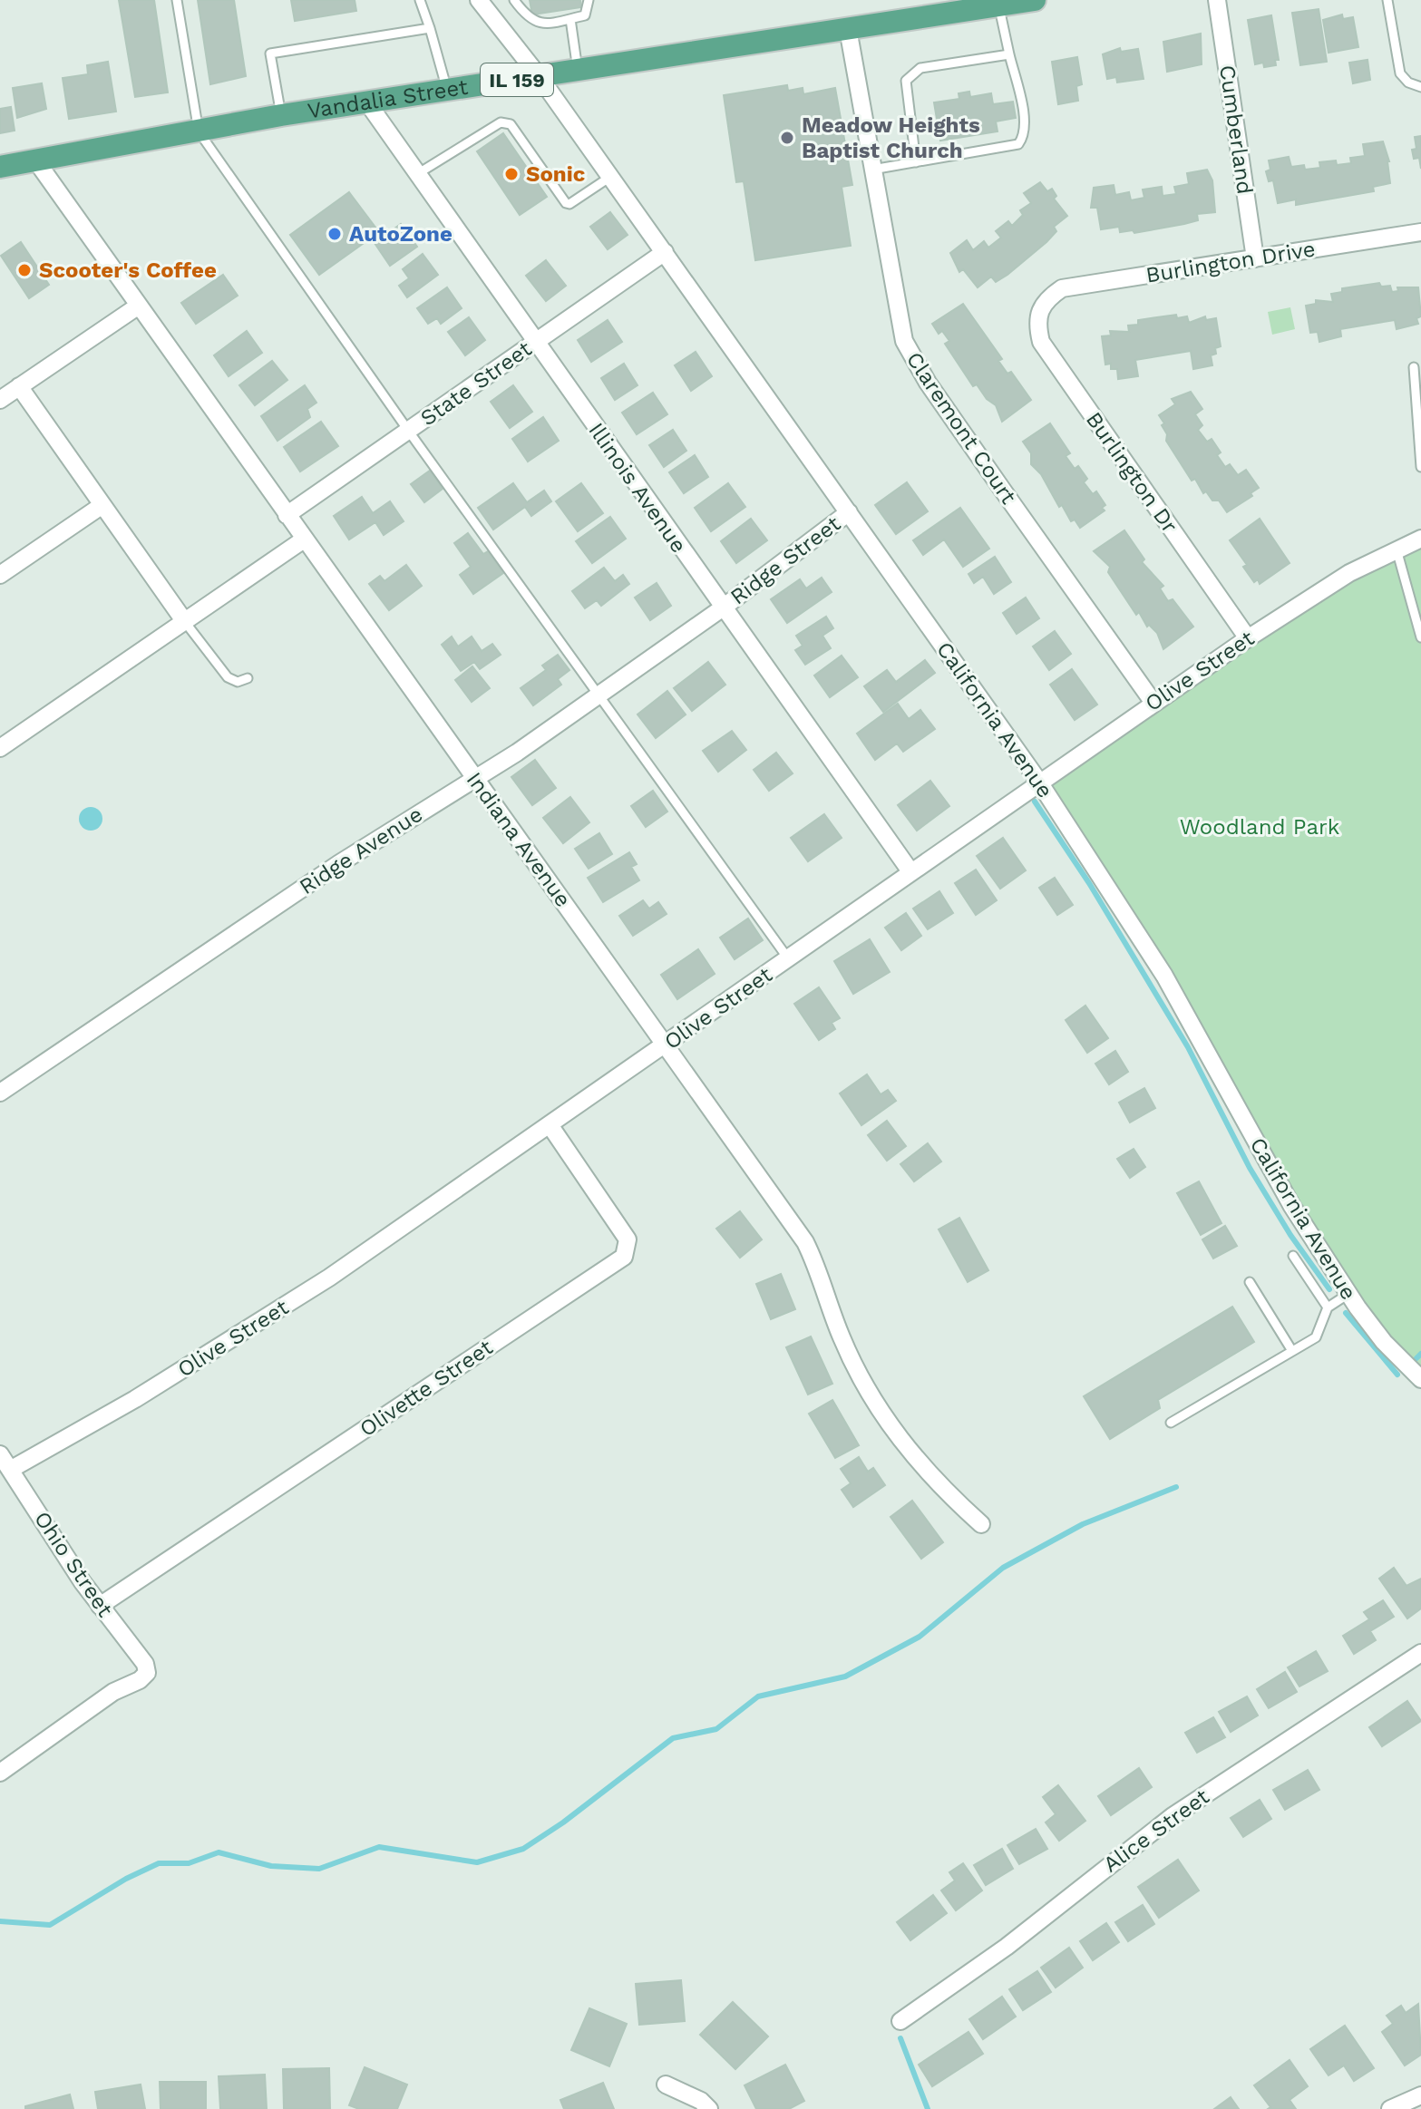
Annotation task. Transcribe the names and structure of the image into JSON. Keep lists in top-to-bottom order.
{
  "streets": {
    "main road": ["IL 159", "Vandalia Street"],
    "street": [
      "Cumberland",
      "Burlington Drive",
      "State Street",
      "Claremont Court",
      "Burlington Dr",
      "Illinois Avenue",
      "Ridge Street",
      "Olive Street",
      "California Avenue",
      "Indiana Avenue",
      "Ridge Avenue",
      "Olivette Street",
      "Ohio Street",
      "Alice Street"
    ]
  },
  "crossings": [
    ["Vandalia Street", "Claremont Court"],
    ["Vandalia Street", "Illinois Avenue"],
    ["Vandalia Street", "California Avenue"],
    ["Vandalia Street", "Indiana Avenue"],
    ["Cumberland", "Burlington Drive"],
    ["Burlington Drive", "Burlington Dr"],
    ["State Street", "Illinois Avenue"],
    ["State Street", "California Avenue"],
    ["State Street", "Indiana Avenue"],
    ["Claremont Court", "Olive Street"],
    ["Burlington Dr", "Olive Street"],
    ["Illinois Avenue", "Ridge Street"],
    ["Illinois Avenue", "Olive Street"],
    ["Illinois Avenue", "Ridge Avenue"],
    ["Ridge Street", "California Avenue"],
    ["Ridge Street", "Ridge Avenue"],
    ["Olive Street", "California Avenue"],
    ["Olive Street", "Indiana Avenue"],
    ["Olive Street", "Olivette Street"],
    ["Olive Street", "Ohio Street"],
    ["Indiana Avenue", "Ridge Avenue"],
    ["Olivette Street", "Ohio Street"]
  ],
  "parks": ["Woodland Park"],
  "places": [
    "Meadow Heights Baptist Church",
    "Sonic",
    "AutoZone",
    "Scooter's Coffee"
  ]
}
